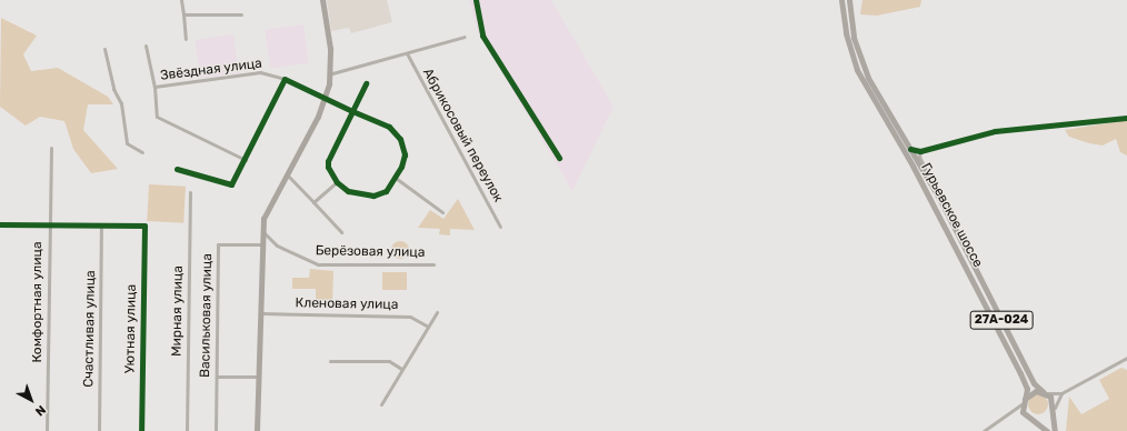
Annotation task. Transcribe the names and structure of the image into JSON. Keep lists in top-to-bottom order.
{
  "streets": {
    "main road": ["Гурьевское шоссе", "27А-024"],
    "street": [
      "Звёздная улица",
      "Абрикосовый переулок",
      "Берёзовая улица",
      "Комфортная улица",
      "Кленовая улица",
      "Мирная улица",
      "Васильковая улица",
      "Счастливая улица",
      "Уютная улица"
    ]
  },
  "crossings": [
    ["Счастливая улица", "Уютная улица"]
  ],
  "north": "bottom right"
}
